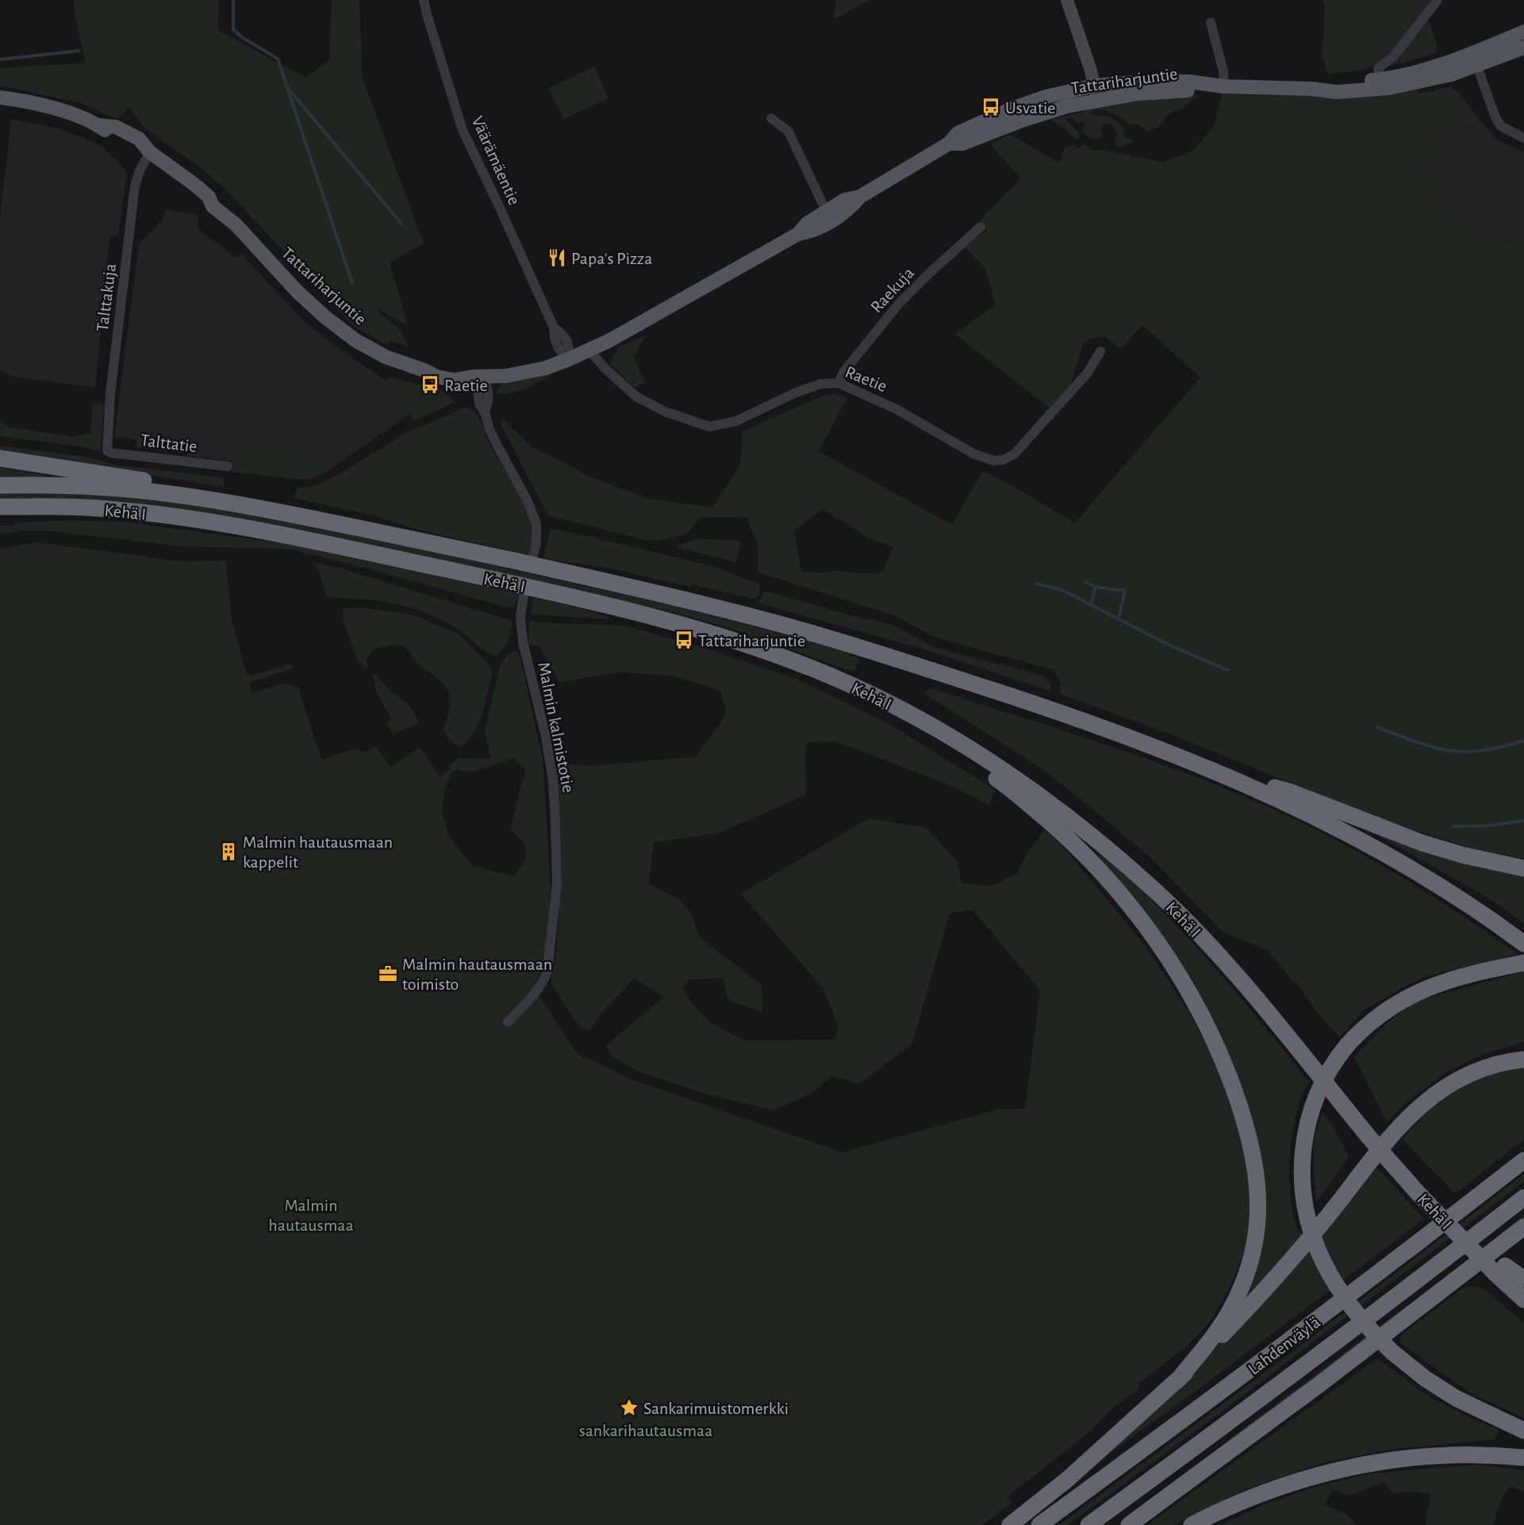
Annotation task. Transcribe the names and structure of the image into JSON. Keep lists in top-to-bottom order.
{
  "streets": {
    "highway": ["Kehä I", "Lahdenväylä"],
    "main road": ["Tattariharjuntie"],
    "street": [
      "Väärämäentie",
      "Raekuja",
      "Talttakuja",
      "Raetie",
      "Talttatie",
      "Malmin kalmistotie"
    ]
  },
  "crossings": [
    ["Tattariharjuntie", "Väärämäentie"],
    ["Tattariharjuntie", "Talttakuja"],
    ["Tattariharjuntie", "Raetie"],
    ["Raekuja", "Raetie"],
    ["Talttakuja", "Talttatie"]
  ],
  "parks": ["Malmin hautausmaa", "sankarihautausmaa"],
  "places": {
    "bus stop": ["Usvatie", "Raetie", "Tattariharjuntie"],
    "restaurant": ["Papa's Pizza"],
    "building": ["Malmin hautausmaan kappelit"],
    "office": ["Malmin hautausmaan toimisto"],
    "place": ["Sankarimuistomerkki"]
  }
}
